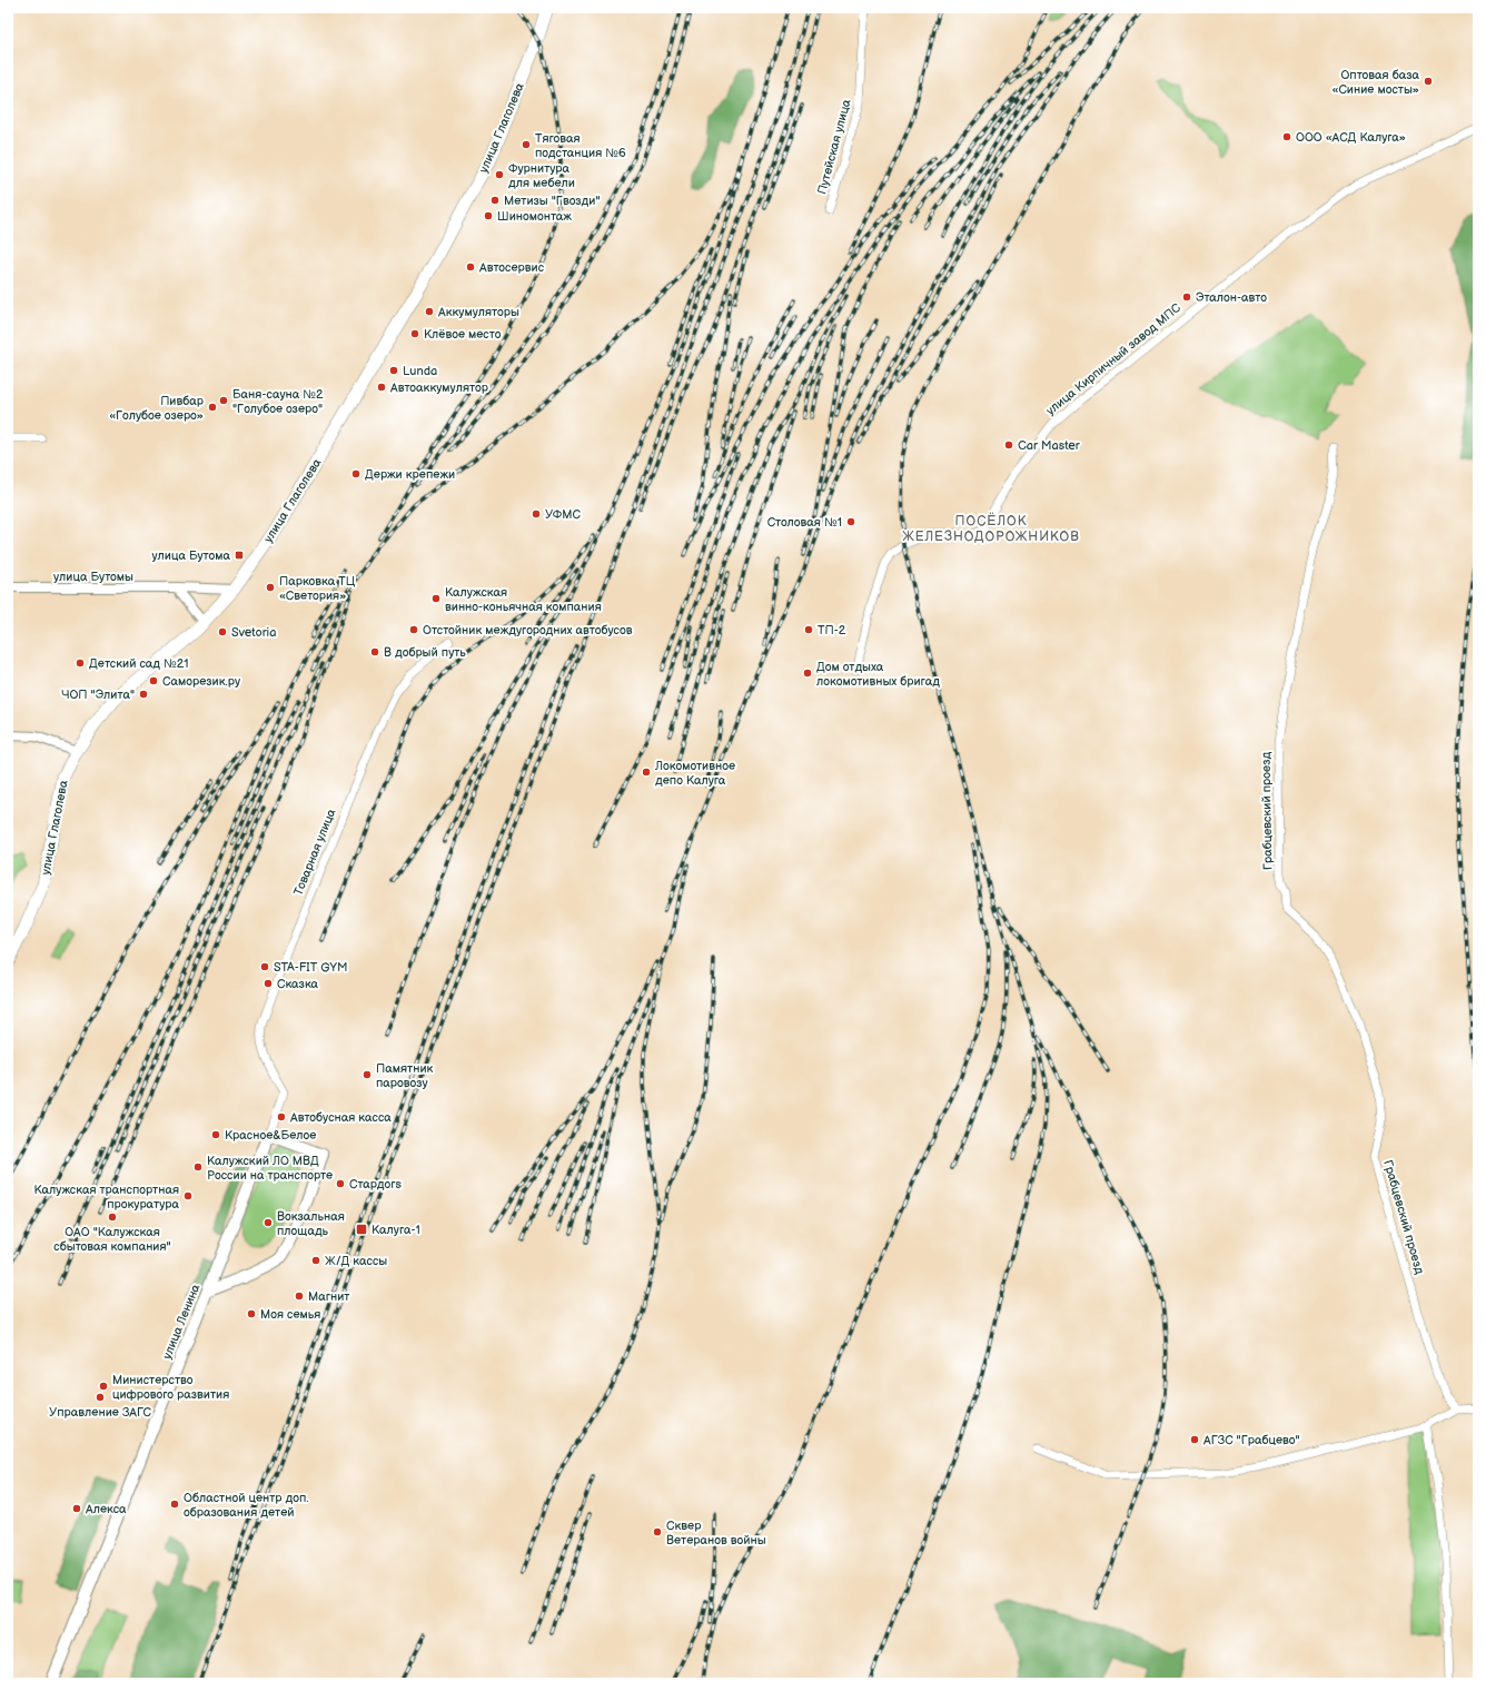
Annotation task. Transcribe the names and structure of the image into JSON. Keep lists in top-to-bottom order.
{
  "streets": {
    "main road": ["улица Глаголева", "улица Ленина"],
    "street": [
      "Путейская улица",
      "улица Кирпичный завод МПС",
      "улица Бутомы",
      "Грабцевский проезд",
      "Товарная улица"
    ]
  },
  "crossings": [
    ["улица Глаголева", "улица Бутомы"],
    ["Товарная улица", "улица Ленина"]
  ],
  "districts": ["ПОСЁЛОК ЖЕЛЕЗНОДОРОЖНИКОВ"],
  "places": {
    "other": [
      "Оптовая база «Синие мосты»",
      "ООО «АСД Калуга»",
      "Тяговая подстанция №6",
      "Фурнитура для мебели",
      "Метизы \"Гвозди\"",
      "Шиномонтаж",
      "Автосервис",
      "Эталон-авто",
      "Аккумуляторы",
      "Клёвое место",
      "Lunda",
      "Автоаккумулятор",
      "Баня-сауна №2 \"Голубое озеро\"",
      "Пивбар «Голубое озеро»",
      "Car Master",
      "Держи крепежи",
      "УФМС",
      "Столовая №1",
      "Парковка ТЦ «Светория»",
      "Калужская винно-коньячная компания",
      "Отстойник междугородних автобусов",
      "ТП-2",
      "Svetoria",
      "В добрый путь",
      "Детский сад №21",
      "Дом отдыха локомотивных бригад",
      "Саморезик.ру",
      "ЧОП \"Элита\"",
      "Локомотивное депо Калуга",
      "STA-FIT GYM",
      "Сказка",
      "Памятник паровозу",
      "Автобусная касса",
      "Красное&Белое",
      "Калужский ЛО МВД России на транспорте",
      "Стардогs",
      "Калужская транспортная прокуратура",
      "ОАО \"Калужская сбытовая компания\"",
      "Вокзальная площадь",
      "Ж/Д кассы",
      "Магнит",
      "Моя семья",
      "Министерство цифрового развития",
      "Управление ЗАГС",
      "АГЗС \"Грабцево\"",
      "Областной центр доп. образования детей",
      "Алекса",
      "Сквер Ветеранов войны"
    ],
    "transit": ["улица Бутома", "Калуга-1"]
  }
}
